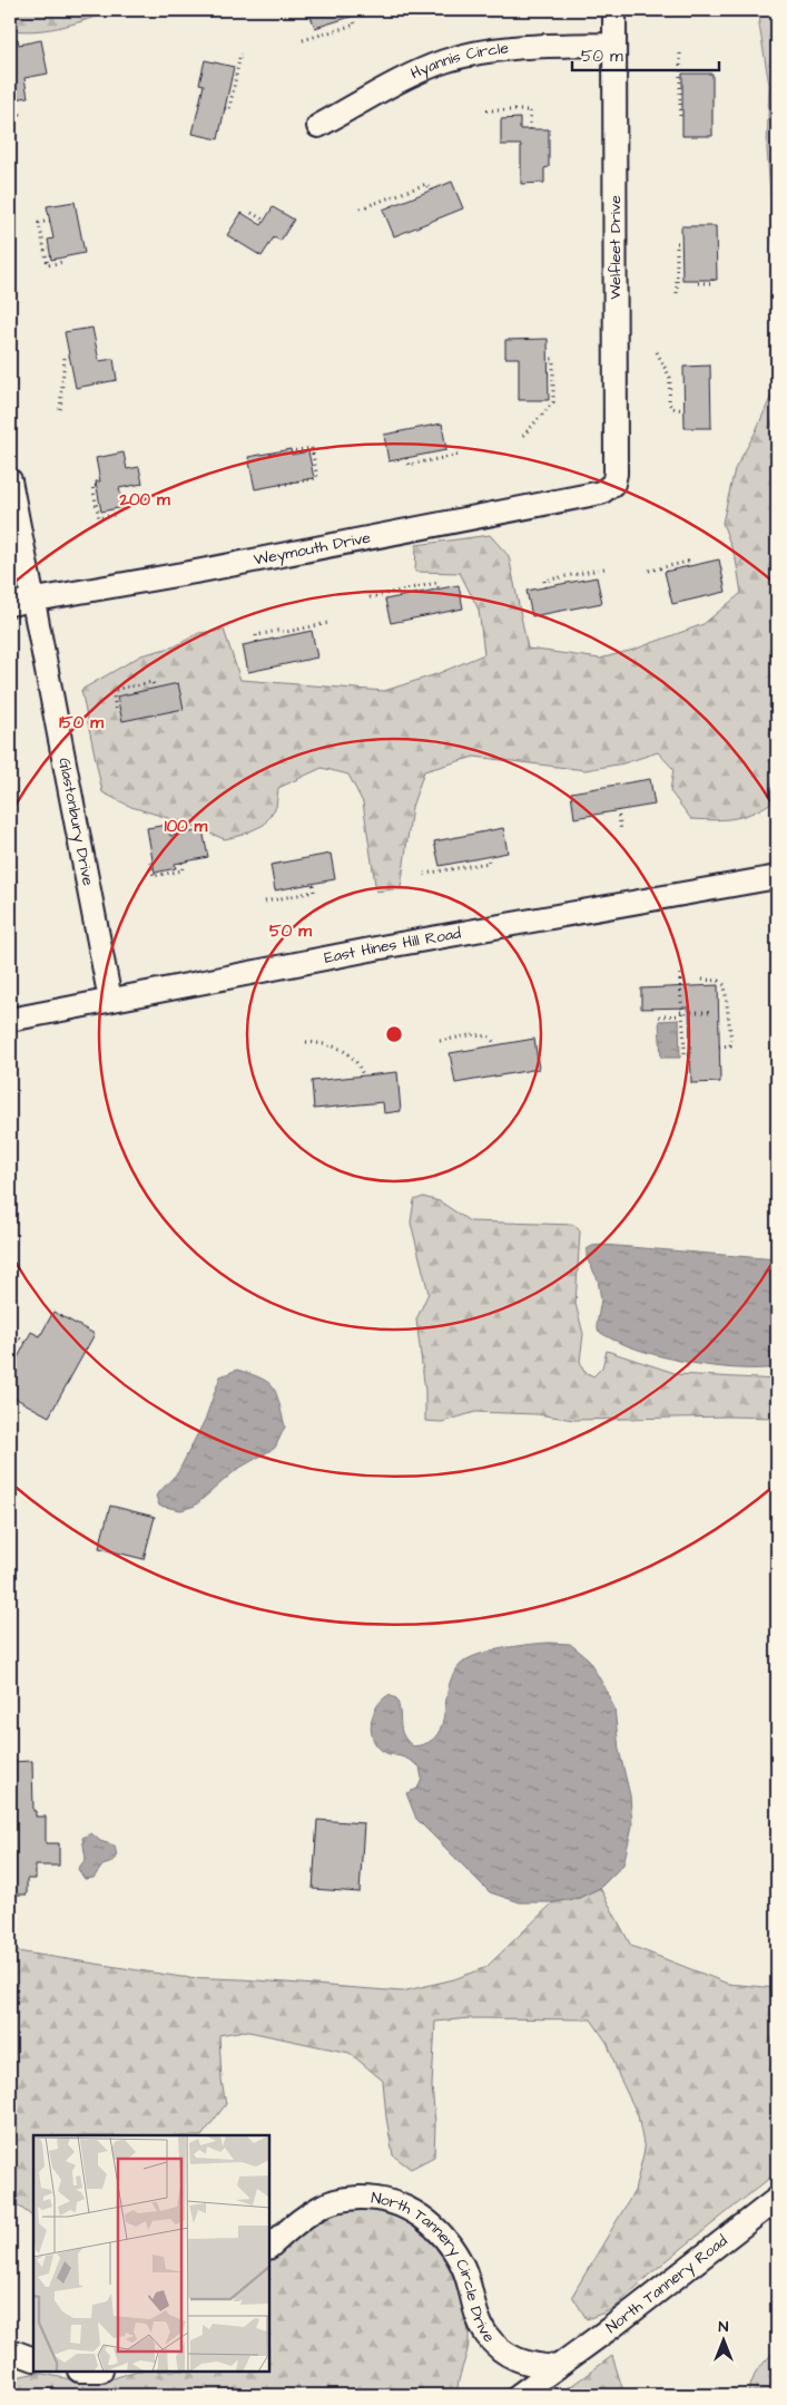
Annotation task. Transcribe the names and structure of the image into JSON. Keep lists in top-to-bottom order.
{
  "streets": {
    "street": [
      "Hyannis Circle",
      "Welfleet Drive",
      "Weymouth Drive",
      "Glastonbury Drive",
      "East Hines Hill Road",
      "North Tannery Circle Drive",
      "North Tannery Road"
    ]
  },
  "crossings": [
    ["Hyannis Circle", "Welfleet Drive"],
    ["Welfleet Drive", "Weymouth Drive"],
    ["Weymouth Drive", "Glastonbury Drive"],
    ["Glastonbury Drive", "East Hines Hill Road"],
    ["North Tannery Circle Drive", "North Tannery Road"]
  ],
  "scale_bar": "50 m",
  "north": "top",
  "rings": [
    "200 m",
    "150 m",
    "100 m",
    "50 m"
  ]
}
